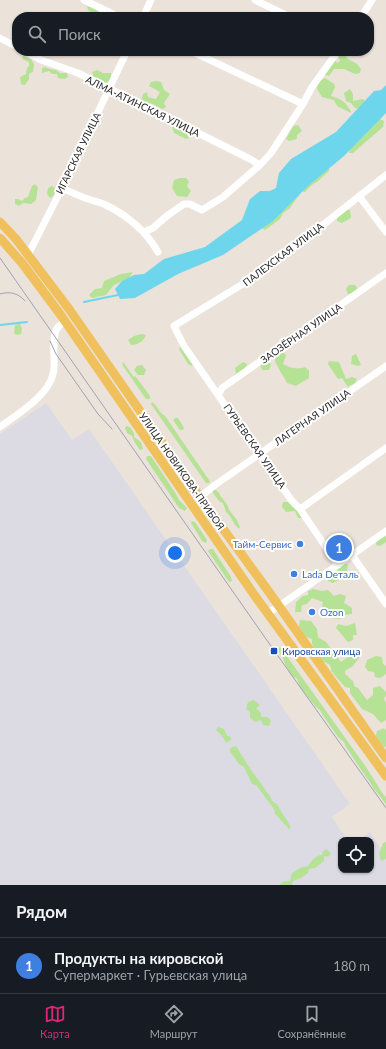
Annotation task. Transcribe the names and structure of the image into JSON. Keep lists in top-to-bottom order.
{
  "streets": {
    "main road": ["УЛИЦА НОВИКОВА-ПРИБОЯ"],
    "street": [
      "АЛМА-АТИНСКАЯ УЛИЦА",
      "ИГАРСКАЯ УЛИЦА",
      "ПАЛЕХСКАЯ УЛИЦА",
      "ЗАОЗЁРНАЯ УЛИЦА",
      "ЛАГЕРНАЯ УЛИЦА",
      "ГУРЬЕВСКАЯ УЛИЦА"
    ]
  },
  "crossings": [
    ["АЛМА-АТИНСКАЯ УЛИЦА", "ИГАРСКАЯ УЛИЦА"],
    ["ИГАРСКАЯ УЛИЦА", "УЛИЦА НОВИКОВА-ПРИБОЯ"],
    ["ПАЛЕХСКАЯ УЛИЦА", "ГУРЬЕВСКАЯ УЛИЦА"],
    ["ЗАОЗЁРНАЯ УЛИЦА", "ГУРЬЕВСКАЯ УЛИЦА"],
    ["ЛАГЕРНАЯ УЛИЦА", "ГУРЬЕВСКАЯ УЛИЦА"],
    ["ЛАГЕРНАЯ УЛИЦА", "УЛИЦА НОВИКОВА-ПРИБОЯ"]
  ],
  "places": {
    "other": ["Тайм-Сервис", "Lada Dеталь", "Ozon"],
    "transit": ["Кировская улица"]
  },
  "page": {
    "search": "Поиск",
    "pins": "1",
    "heading": "Рядом",
    "list": [
      {
        "mark": "1",
        "name": "Продукты на кировской",
        "note": "Супермаркет · Гурьевская улица",
        "value": "180 m"
      }
    ],
    "nav": ["Карта", "Маршрут", "Сохранённые"]
  }
}
